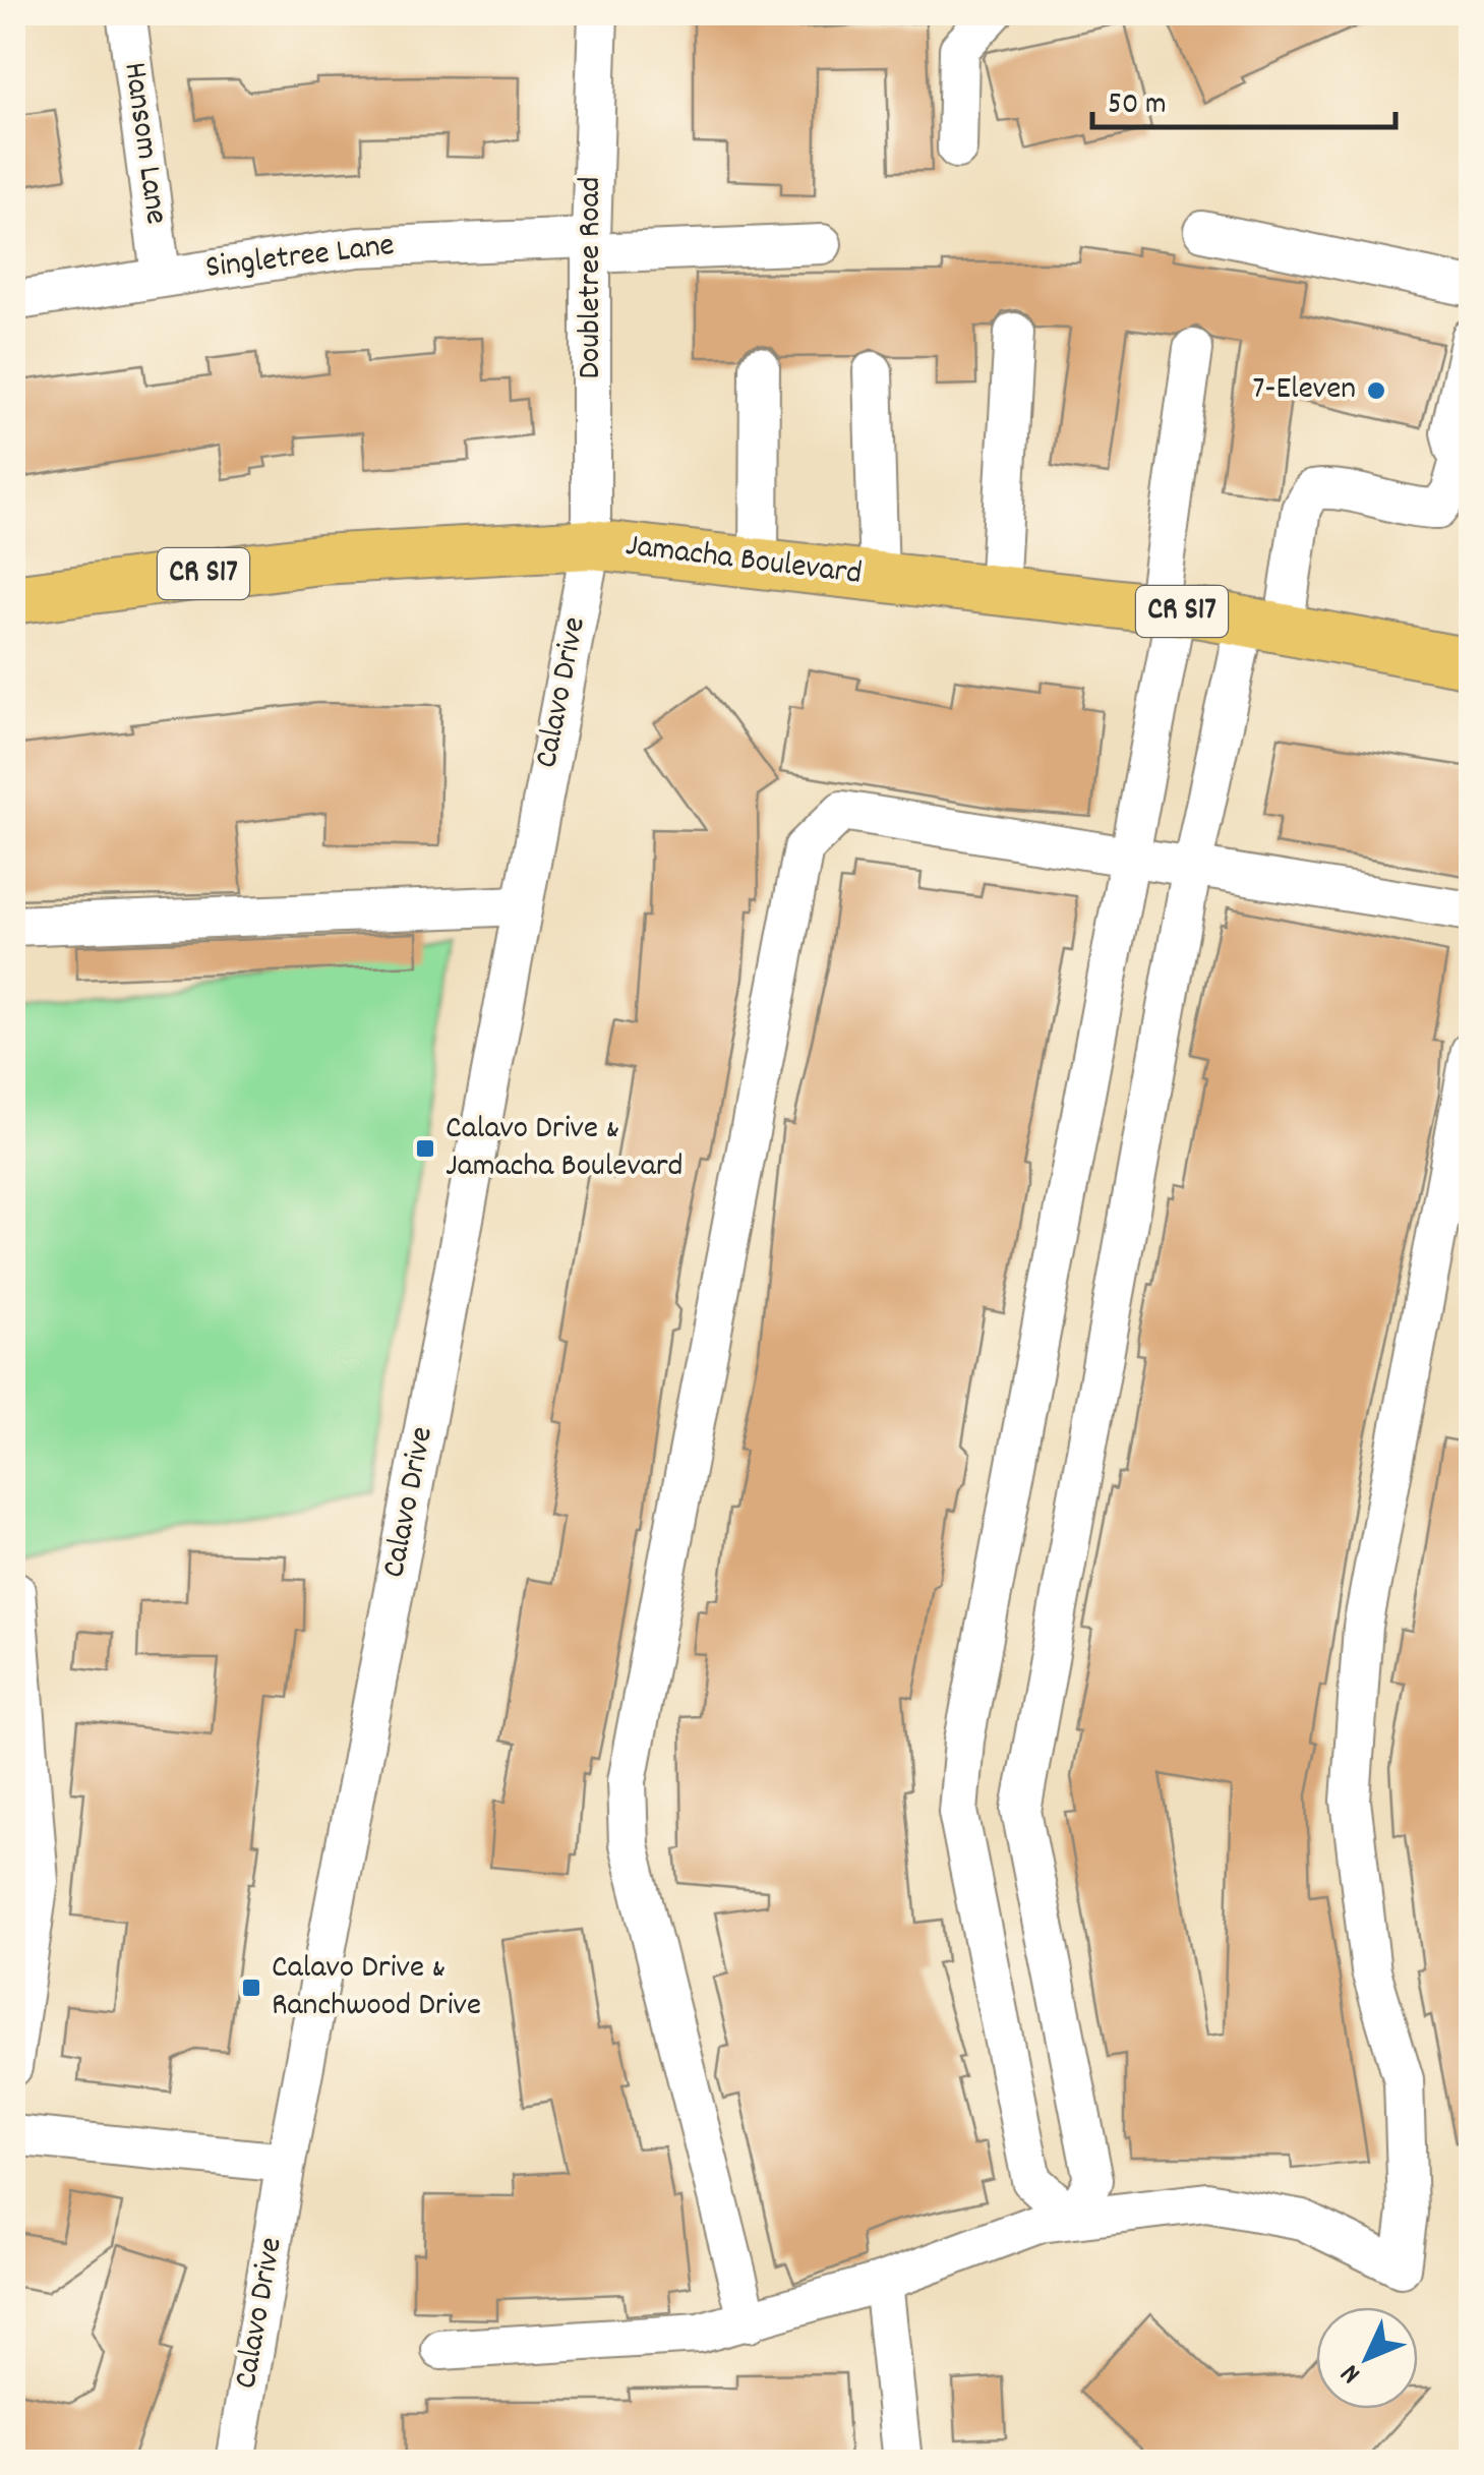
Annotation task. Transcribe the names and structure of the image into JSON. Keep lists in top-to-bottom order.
{
  "streets": {
    "main road": ["Jamacha Boulevard", "CR S17"],
    "street": [
      "Hansom Lane",
      "Singletree Lane",
      "Doubletree Road",
      "Calavo Drive"
    ]
  },
  "crossings": [
    ["Hansom Lane", "Singletree Lane"],
    ["Singletree Lane", "Doubletree Road"],
    ["Doubletree Road", "Jamacha Boulevard"],
    ["Doubletree Road", "Calavo Drive"],
    ["Jamacha Boulevard", "Calavo Drive"]
  ],
  "places": {
    "other": ["7-Eleven"],
    "transit": ["Calavo Drive & Jamacha Boulevard", "Calavo Drive & Ranchwood Drive"]
  },
  "scale_bar": "50 m",
  "north": "bottom left"
}
